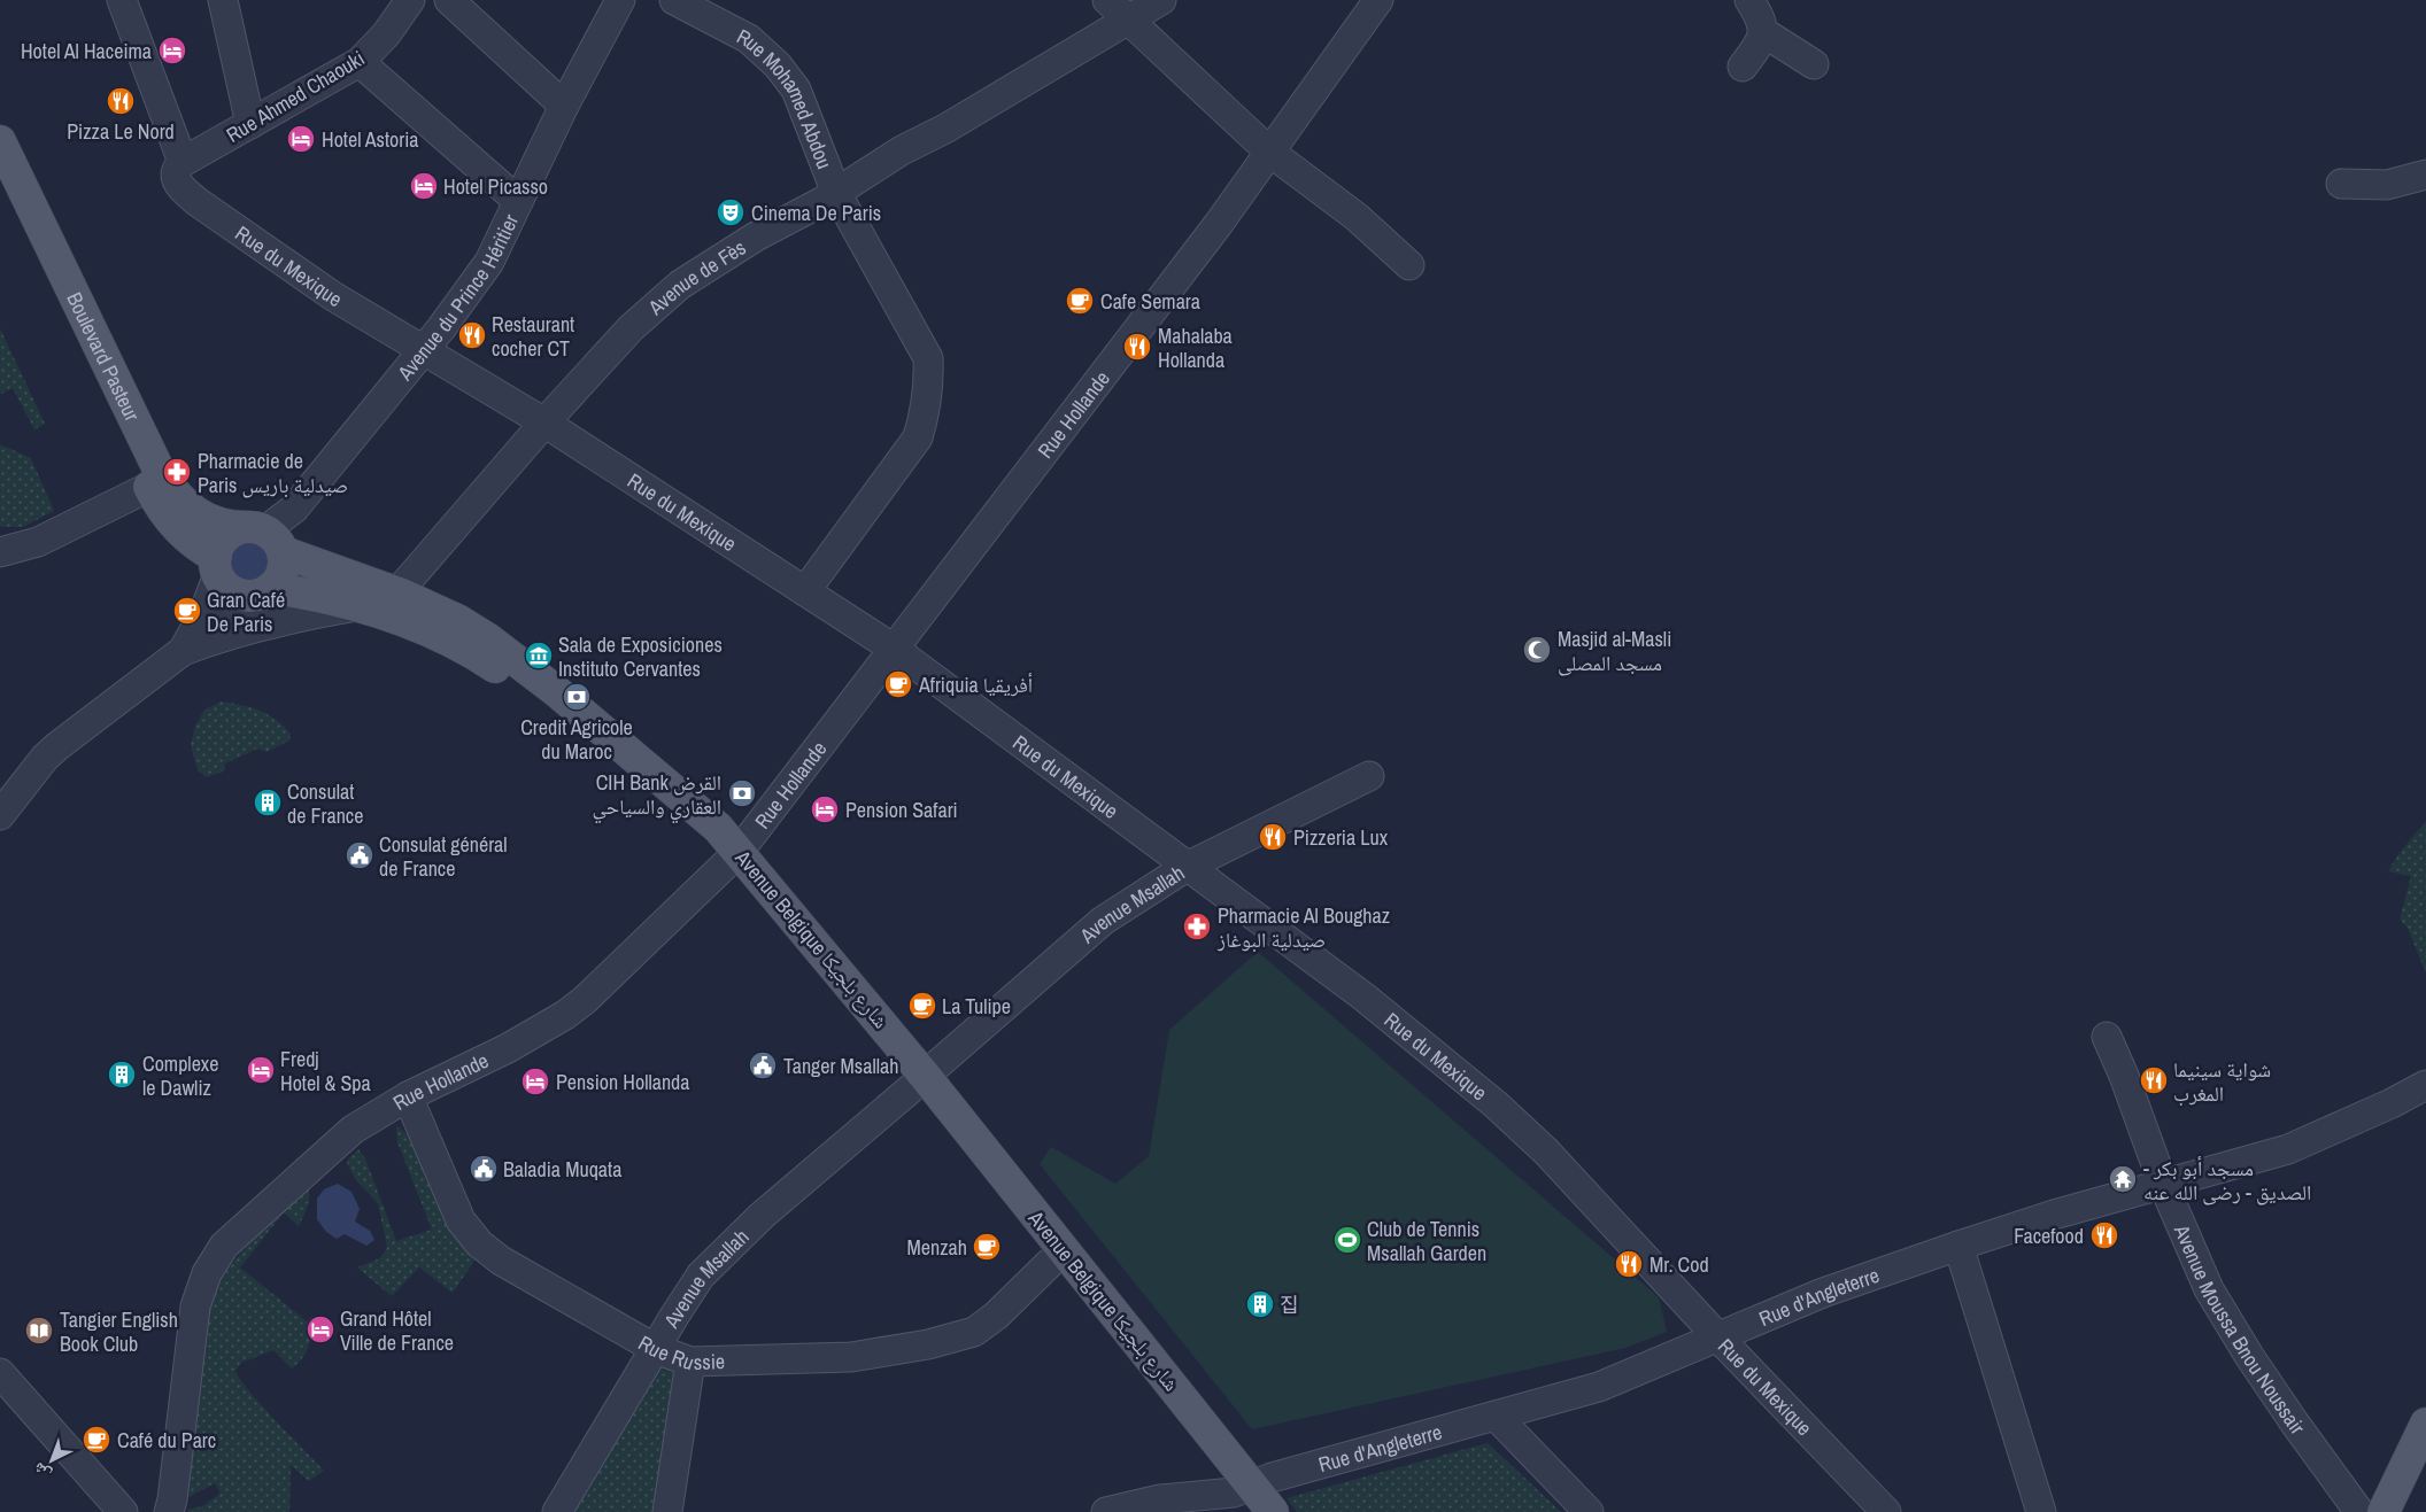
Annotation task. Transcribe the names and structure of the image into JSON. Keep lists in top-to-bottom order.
{
  "streets": {
    "main road": ["Boulevard Pasteur", "Avenue Belgique شارع بلجيكا"],
    "street": [
      "Rue Ahmed Chaouki",
      "Rue Mohamed Abdou",
      "Rue du Mexique",
      "Avenue de Fès",
      "Avenue du Prince Héritier",
      "Rue Hollande",
      "Avenue Msallah",
      "Rue d'Angleterre",
      "Avenue Moussa Bnou Noussair",
      "Rue Russie"
    ]
  },
  "crossings": [
    ["Rue Ahmed Chaouki", "Rue du Mexique"],
    ["Rue Mohamed Abdou", "Rue du Mexique"],
    ["Rue Mohamed Abdou", "Avenue de Fès"],
    ["Rue du Mexique", "Avenue de Fès"],
    ["Rue du Mexique", "Avenue du Prince Héritier"],
    ["Rue du Mexique", "Rue Hollande"],
    ["Rue du Mexique", "Avenue Msallah"],
    ["Rue du Mexique", "Rue d'Angleterre"],
    ["Avenue de Fès", "Avenue Belgique شارع بلجيكا"],
    ["Avenue du Prince Héritier", "Boulevard Pasteur"],
    ["Avenue du Prince Héritier", "Avenue Belgique شارع بلجيكا"],
    ["Boulevard Pasteur", "Avenue Belgique شارع بلجيكا"],
    ["Rue Hollande", "Avenue Belgique شارع بلجيكا"],
    ["Rue Hollande", "Rue Russie"],
    ["Avenue Msallah", "Avenue Belgique شارع بلجيكا"],
    ["Avenue Msallah", "Rue Russie"],
    ["Avenue Belgique شارع بلجيكا", "Rue d'Angleterre"],
    ["Avenue Belgique شارع بلجيكا", "Rue Russie"],
    ["Rue d'Angleterre", "Avenue Moussa Bnou Noussair"]
  ],
  "places": {
    "hotel": [
      "Hotel Al Haceima",
      "Hotel Astoria",
      "Hotel Picasso",
      "Pension Safari",
      "Fredj Hotel & Spa",
      "Pension Hollanda",
      "Grand Hôtel Ville de France"
    ],
    "restaurant": [
      "Pizza Le Nord",
      "Restaurant cocher CT",
      "Mahalaba Hollanda",
      "Pizzeria Lux",
      "شواية سينيما المغرب",
      "Facefood",
      "Mr. Cod"
    ],
    "theatre": ["Cinema De Paris"],
    "cafe": [
      "Cafe Semara",
      "Gran Café De Paris",
      "Afriquia أفريقيا",
      "La Tulipe",
      "Menzah",
      "Café du Parc"
    ],
    "pharmacy": ["Pharmacie de Paris صيدلية باريس", "Pharmacie Al Boughaz صيدلية البوغاز"],
    "mosque": ["Masjid al-Masli مسجد المصلى"],
    "museum": ["Sala de Exposiciones Instituto Cervantes"],
    "bank": ["Credit Agricole du Maroc", "CIH Bank القرض العقاري والسياحي"],
    "building": ["Consulat de France", "Complexe le Dawliz", "집"],
    "public building": ["Consulat général de France", "Tanger Msallah", "Baladia Muqata"],
    "temple": ["- مسجد أبو بكر الصديق - رضى الله عنه"],
    "sports": ["Club de Tennis Msallah Garden"],
    "library": ["Tangier English Book Club"]
  },
  "north": "bottom left"
}
